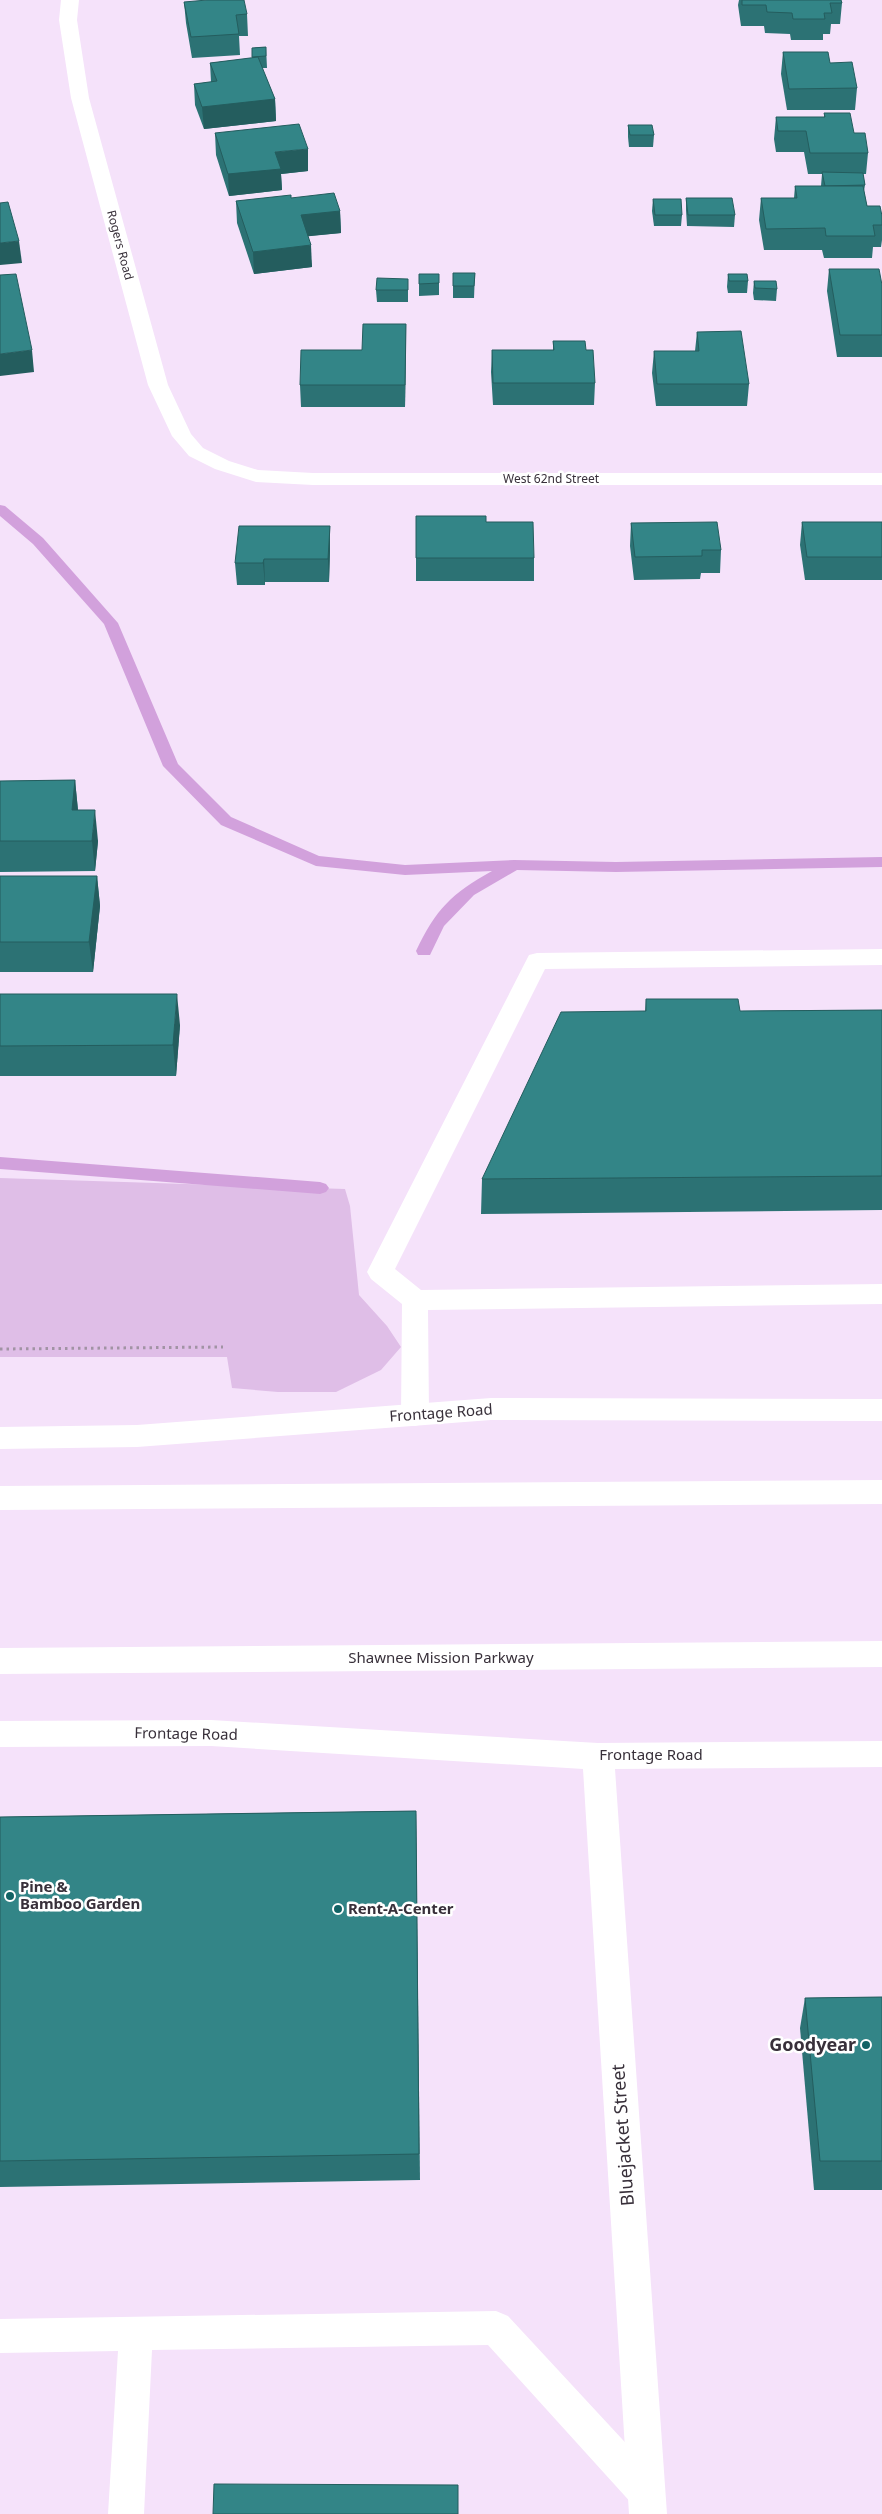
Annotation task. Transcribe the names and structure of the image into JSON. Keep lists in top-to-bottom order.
{
  "streets": {
    "main road": [
      "Rogers Road",
      "West 62nd Street",
      "Frontage Road",
      "Shawnee Mission Parkway",
      "Bluejacket Street"
    ]
  },
  "crossings": [
    ["Rogers Road", "West 62nd Street"],
    ["Frontage Road", "Bluejacket Street"]
  ],
  "places": ["Pine & Bamboo Garden", "Rent-A-Center", "Goodyear"]
}
